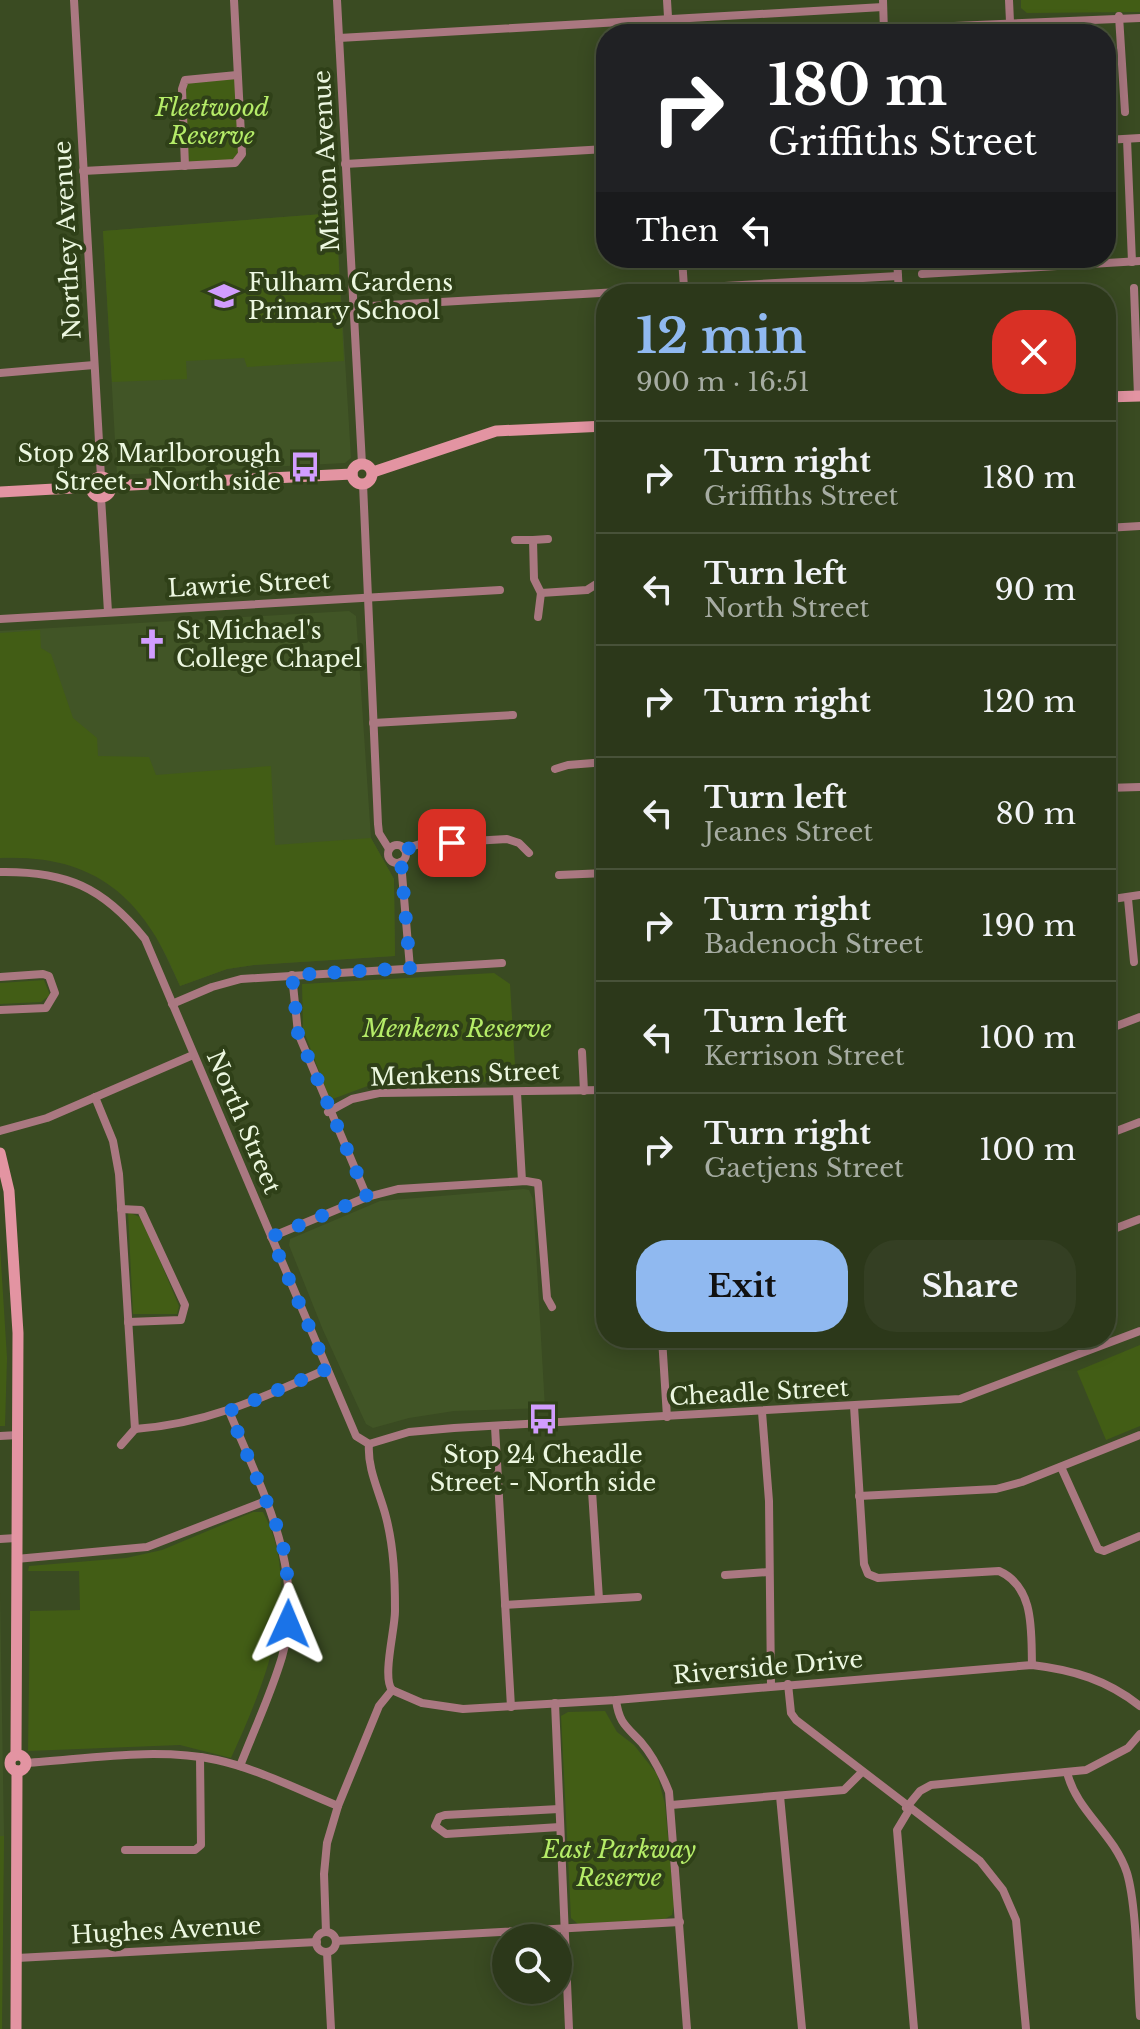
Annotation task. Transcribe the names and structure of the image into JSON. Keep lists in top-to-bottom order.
{
  "streets": {
    "street": [
      "Mitton Avenue",
      "Northey Avenue",
      "Lawrie Street",
      "Menkens Street",
      "North Street",
      "Cheadle Street",
      "Riverside Drive",
      "Hughes Avenue"
    ]
  },
  "crossings": [
    ["North Street", "Cheadle Street"],
    ["North Street", "Riverside Drive"]
  ],
  "parks": ["Fleetwood Reserve", "Menkens Reserve", "East Parkway Reserve"],
  "places": {
    "school or university": ["Fulham Gardens Primary School"],
    "bus stop": ["Stop 28 Marlborough Street - North side", "Stop 24 Cheadle Street - North side"],
    "church": ["St Michael's College Chapel"]
  },
  "page": {
    "turn": ["180 m", "Griffiths Street"],
    "then": "Then",
    "heading": ["12 min", "900 m · 16:51"],
    "list": [
      {
        "name": "Turn right",
        "note": "Griffiths Street",
        "value": "180 m"
      },
      {
        "name": "Turn left",
        "note": "North Street",
        "value": "90 m"
      },
      {
        "name": "Turn right",
        "value": "120 m"
      },
      {
        "name": "Turn left",
        "note": "Jeanes Street",
        "value": "80 m"
      },
      {
        "name": "Turn right",
        "note": "Badenoch Street",
        "value": "190 m"
      },
      {
        "name": "Turn left",
        "note": "Kerrison Street",
        "value": "100 m"
      },
      {
        "name": "Turn right",
        "note": "Gaetjens Street",
        "value": "100 m"
      }
    ],
    "buttons": ["Exit", "Share"]
  }
}
